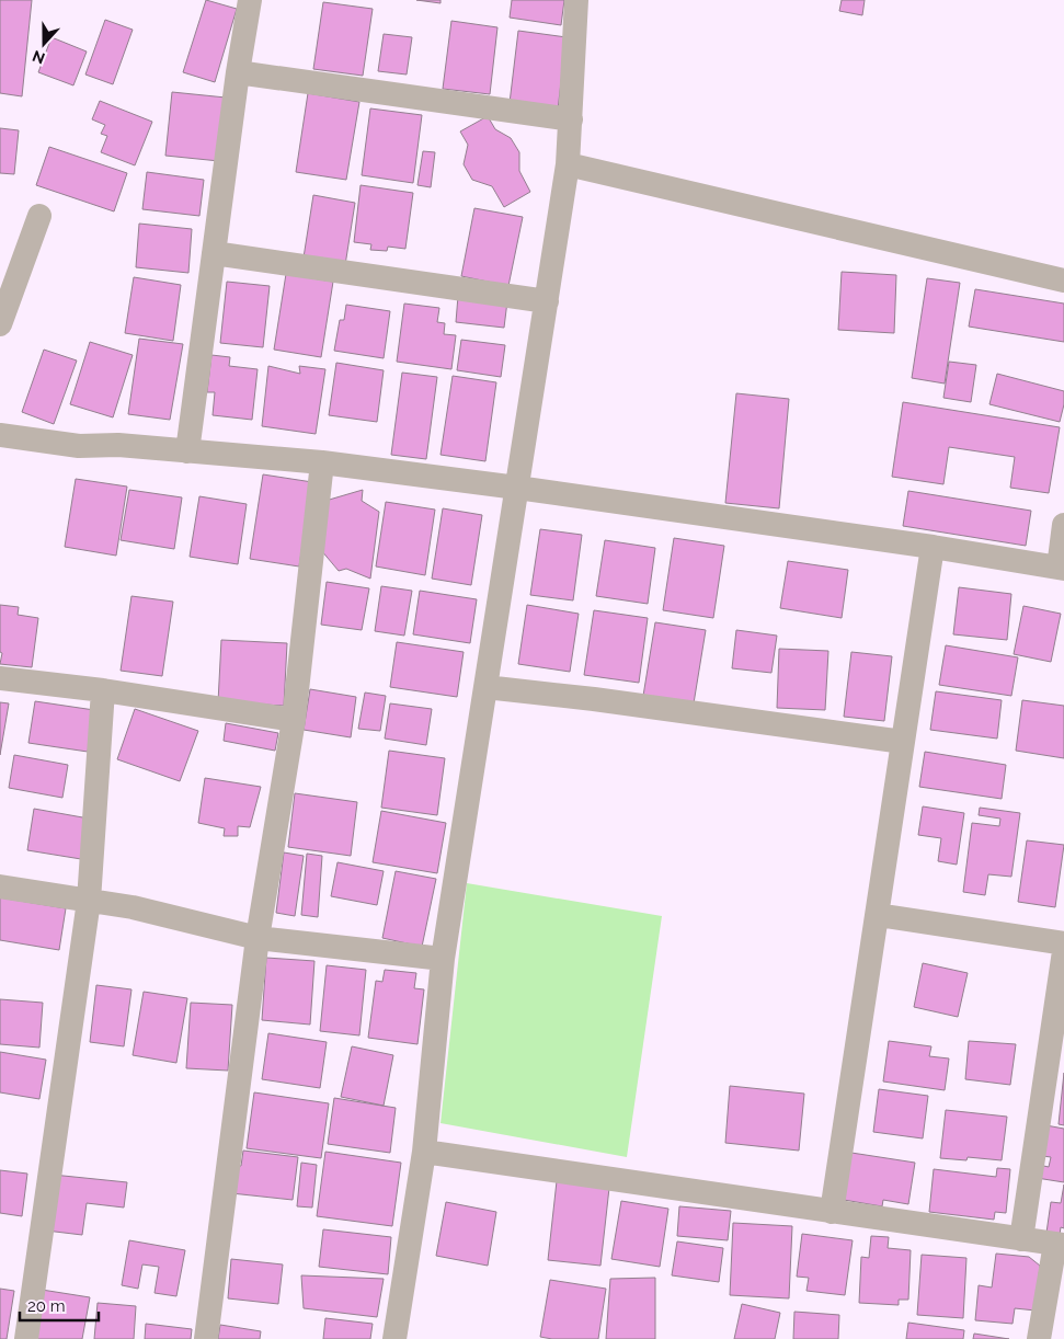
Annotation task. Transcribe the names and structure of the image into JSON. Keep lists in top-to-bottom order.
{
  "scale_bar": "20 m",
  "north": "bottom"
}
